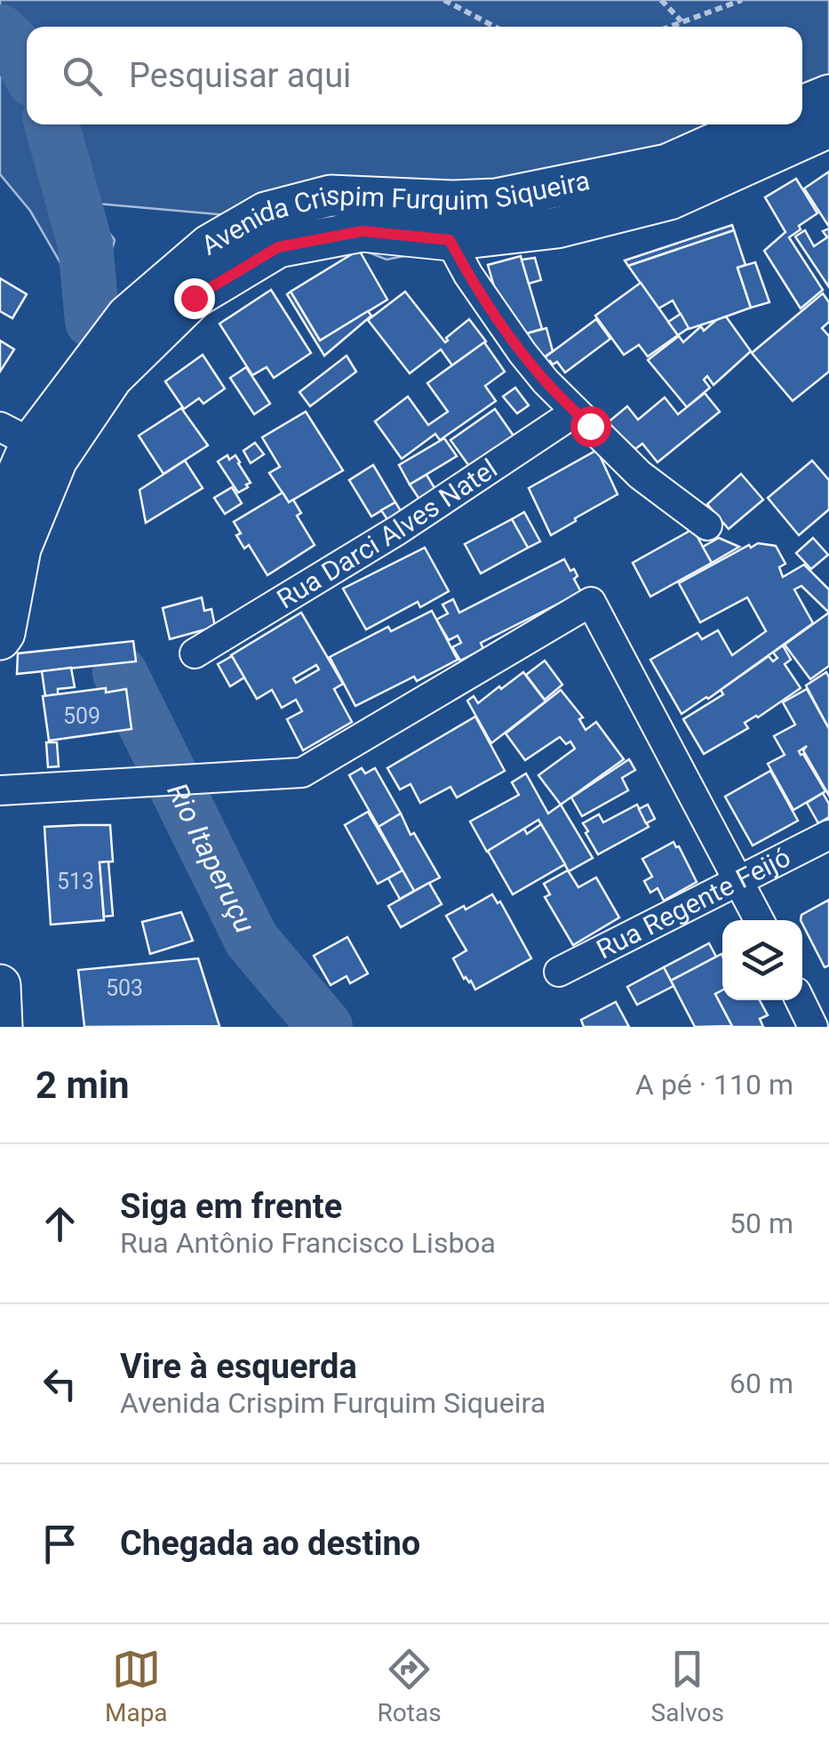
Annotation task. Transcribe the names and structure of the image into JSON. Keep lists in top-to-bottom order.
{
  "streets": {
    "main road": ["Avenida Crispim Furquim Siqueira"],
    "street": ["Rua Darci Alves Natel", "Rua Regente Feijó"]
  },
  "water": ["Rio Itaperuçu"],
  "house_numbers": ["509", "513", "503"],
  "page": {
    "search": "Pesquisar aqui",
    "heading": ["2 min", "A pé · 110 m"],
    "list": [
      ["Siga em frente", "Rua Antônio Francisco Lisboa", "50 m"],
      ["Vire à esquerda", "Avenida Crispim Furquim Siqueira", "60 m"],
      "Chegada ao destino"
    ],
    "nav": ["Mapa", "Rotas", "Salvos"]
  }
}
